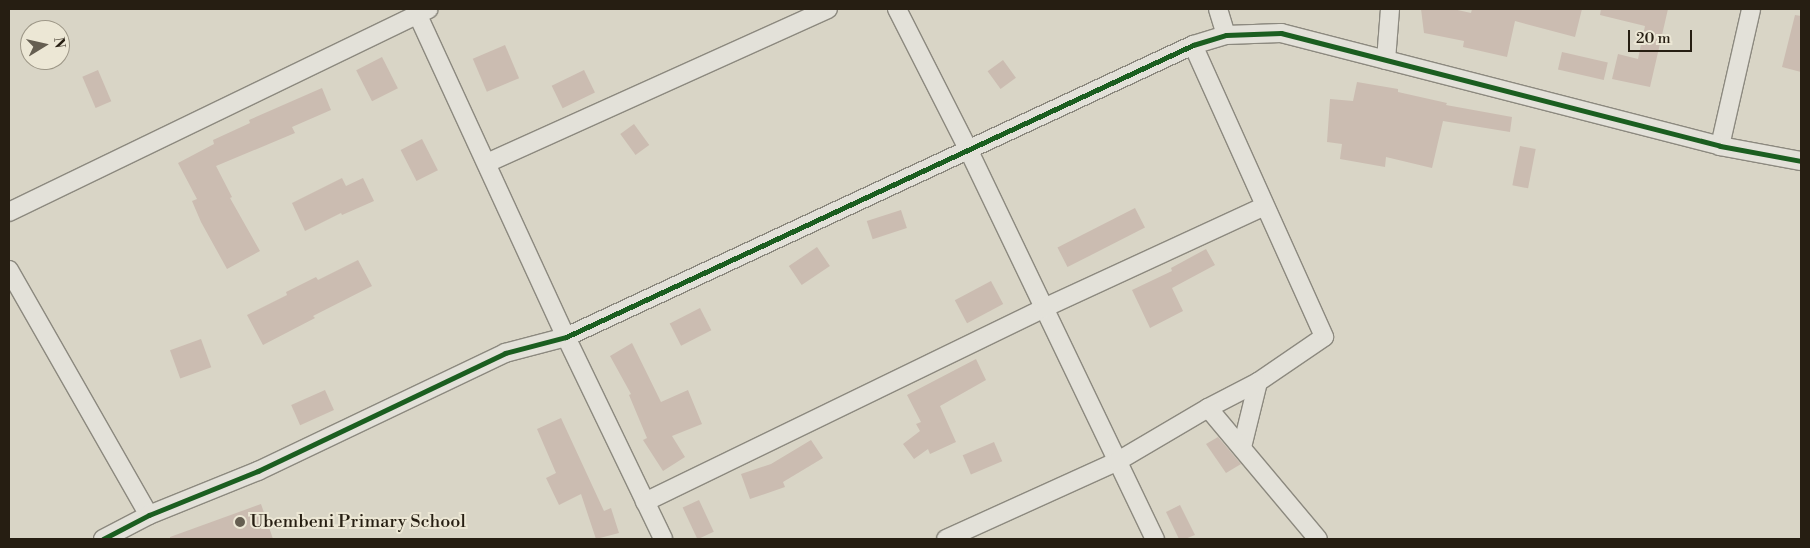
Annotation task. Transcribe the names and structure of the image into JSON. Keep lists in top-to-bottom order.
{
  "places": ["Ubembeni Primary School"],
  "scale_bar": "20 m",
  "north": "right"
}
